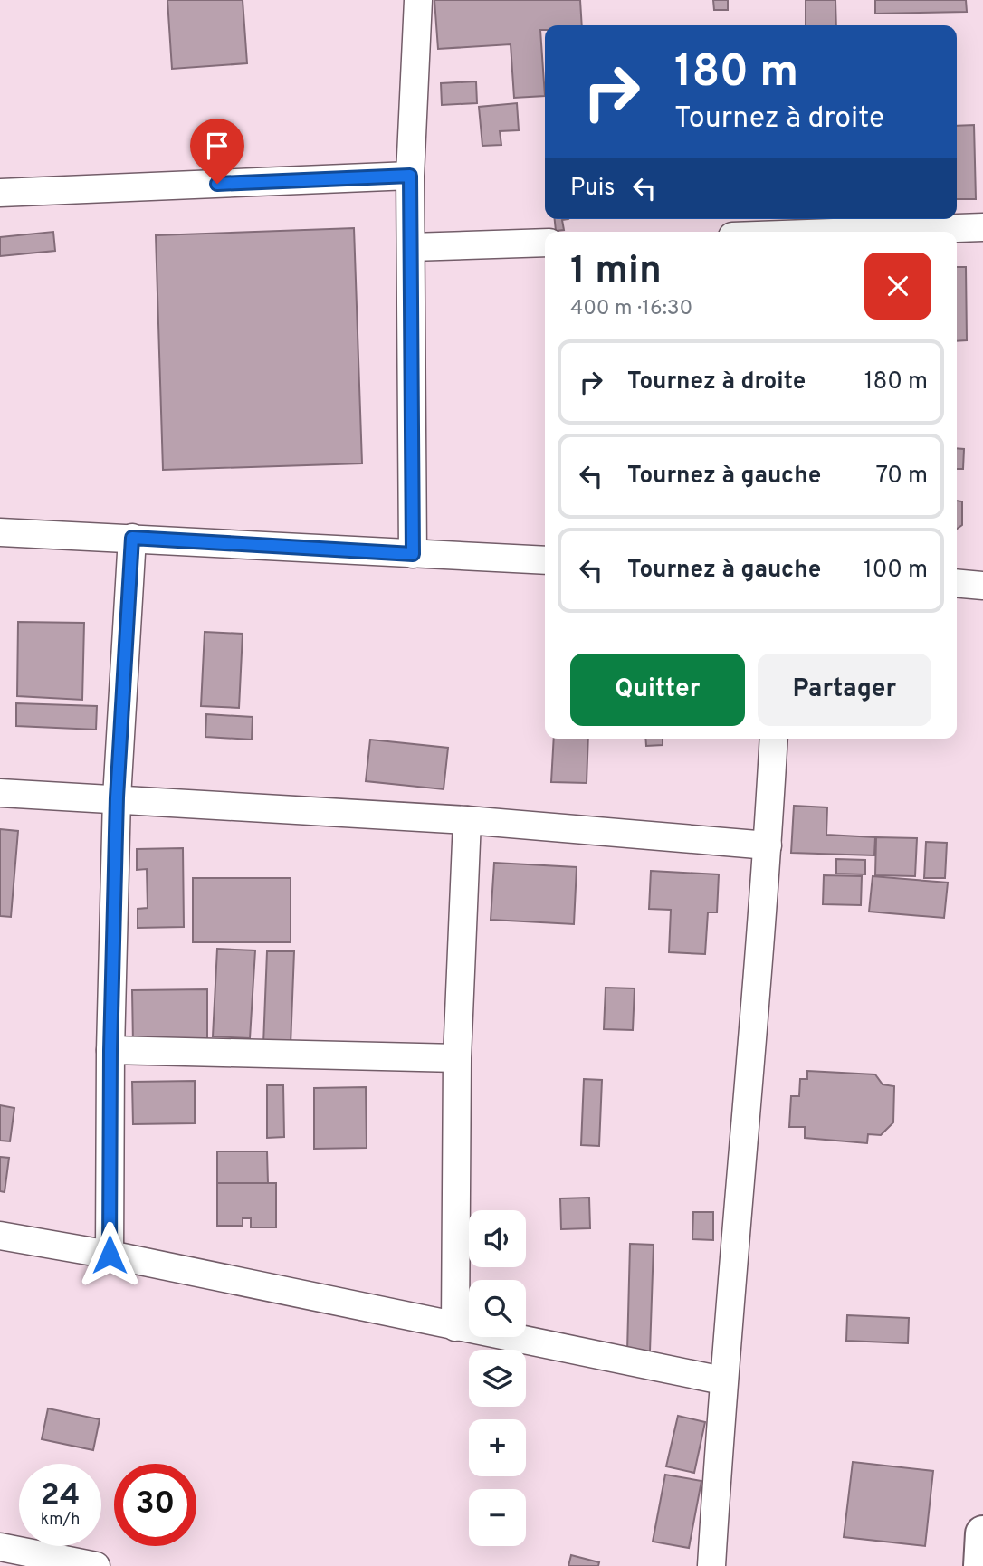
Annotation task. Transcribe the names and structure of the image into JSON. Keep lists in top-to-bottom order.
{
  "page": {
    "turn": ["180 m", "Tournez à droite"],
    "then": "Puis",
    "heading": ["1 min", "400 m · 16:30"],
    "list": [
      {
        "name": "Tournez à droite",
        "value": "180 m"
      },
      {
        "name": "Tournez à gauche",
        "value": "70 m"
      },
      {
        "name": "Tournez à gauche",
        "value": "100 m"
      }
    ],
    "buttons": ["Quitter", "Partager"],
    "map_buttons": ["+", "−"],
    "speed": "24 km/h",
    "limit": "30"
  }
}
